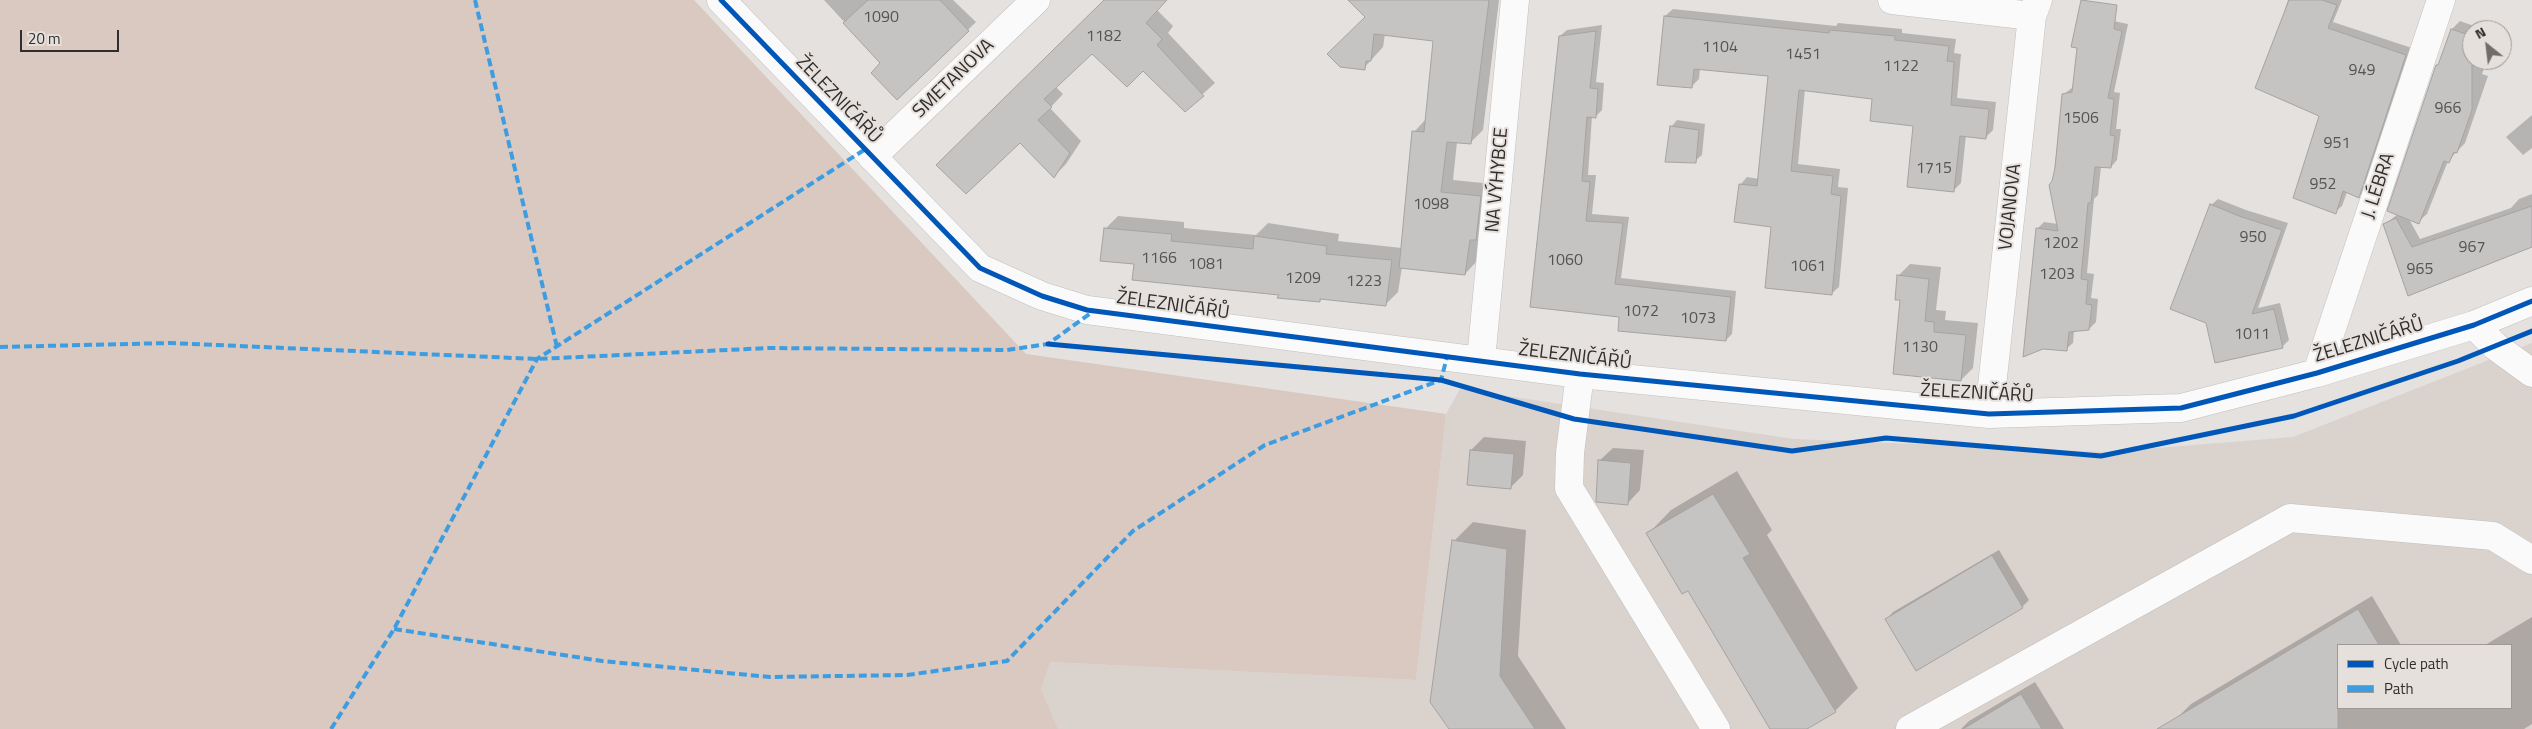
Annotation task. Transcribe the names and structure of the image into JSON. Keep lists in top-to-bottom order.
{
  "streets": {
    "street": [
      "SMETANOVA",
      "ŽELEZNIČÁŘŮ",
      "NA VÝHYBCE",
      "J. LÉBRA",
      "VOJANOVA"
    ]
  },
  "crossings": [
    ["SMETANOVA", "ŽELEZNIČÁŘŮ"],
    ["ŽELEZNIČÁŘŮ", "NA VÝHYBCE"],
    ["ŽELEZNIČÁŘŮ", "J. LÉBRA"],
    ["ŽELEZNIČÁŘŮ", "VOJANOVA"]
  ],
  "house_numbers": [
    "1090",
    "1182",
    "1104",
    "1451",
    "1122",
    "949",
    "966",
    "1506",
    "951",
    "1715",
    "952",
    "1098",
    "950",
    "1202",
    "967",
    "1166",
    "1060",
    "1081",
    "1061",
    "965",
    "1203",
    "1209",
    "1223",
    "1072",
    "1073",
    "1011",
    "1130"
  ],
  "legend": ["Cycle path", "Path"],
  "scale_bar": "20 m",
  "north": "top left"
}
